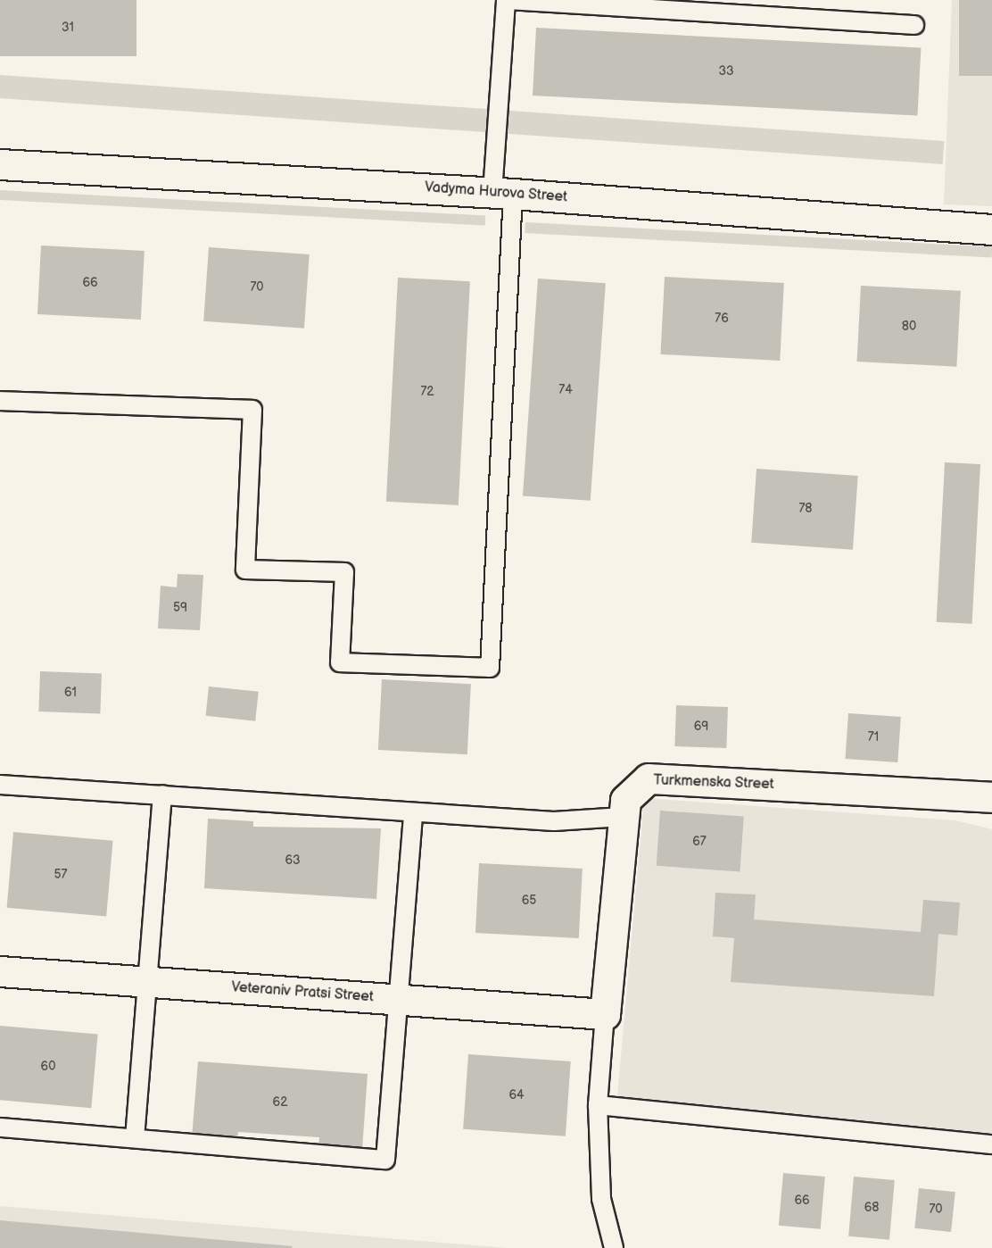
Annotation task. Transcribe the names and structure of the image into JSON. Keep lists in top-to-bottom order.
{
  "streets": {
    "street": ["Vadyma Hurova Street", "Turkmenska Street", "Veteraniv Pratsi Street"]
  },
  "crossings": [
    ["Turkmenska Street", "Veteraniv Pratsi Street"]
  ],
  "house_numbers": [
    "31",
    "33",
    "66",
    "70",
    "76",
    "80",
    "74",
    "72",
    "78",
    "59",
    "61",
    "69",
    "71",
    "67",
    "63",
    "57",
    "65",
    "60",
    "64",
    "62",
    "66",
    "68",
    "70"
  ]
}
